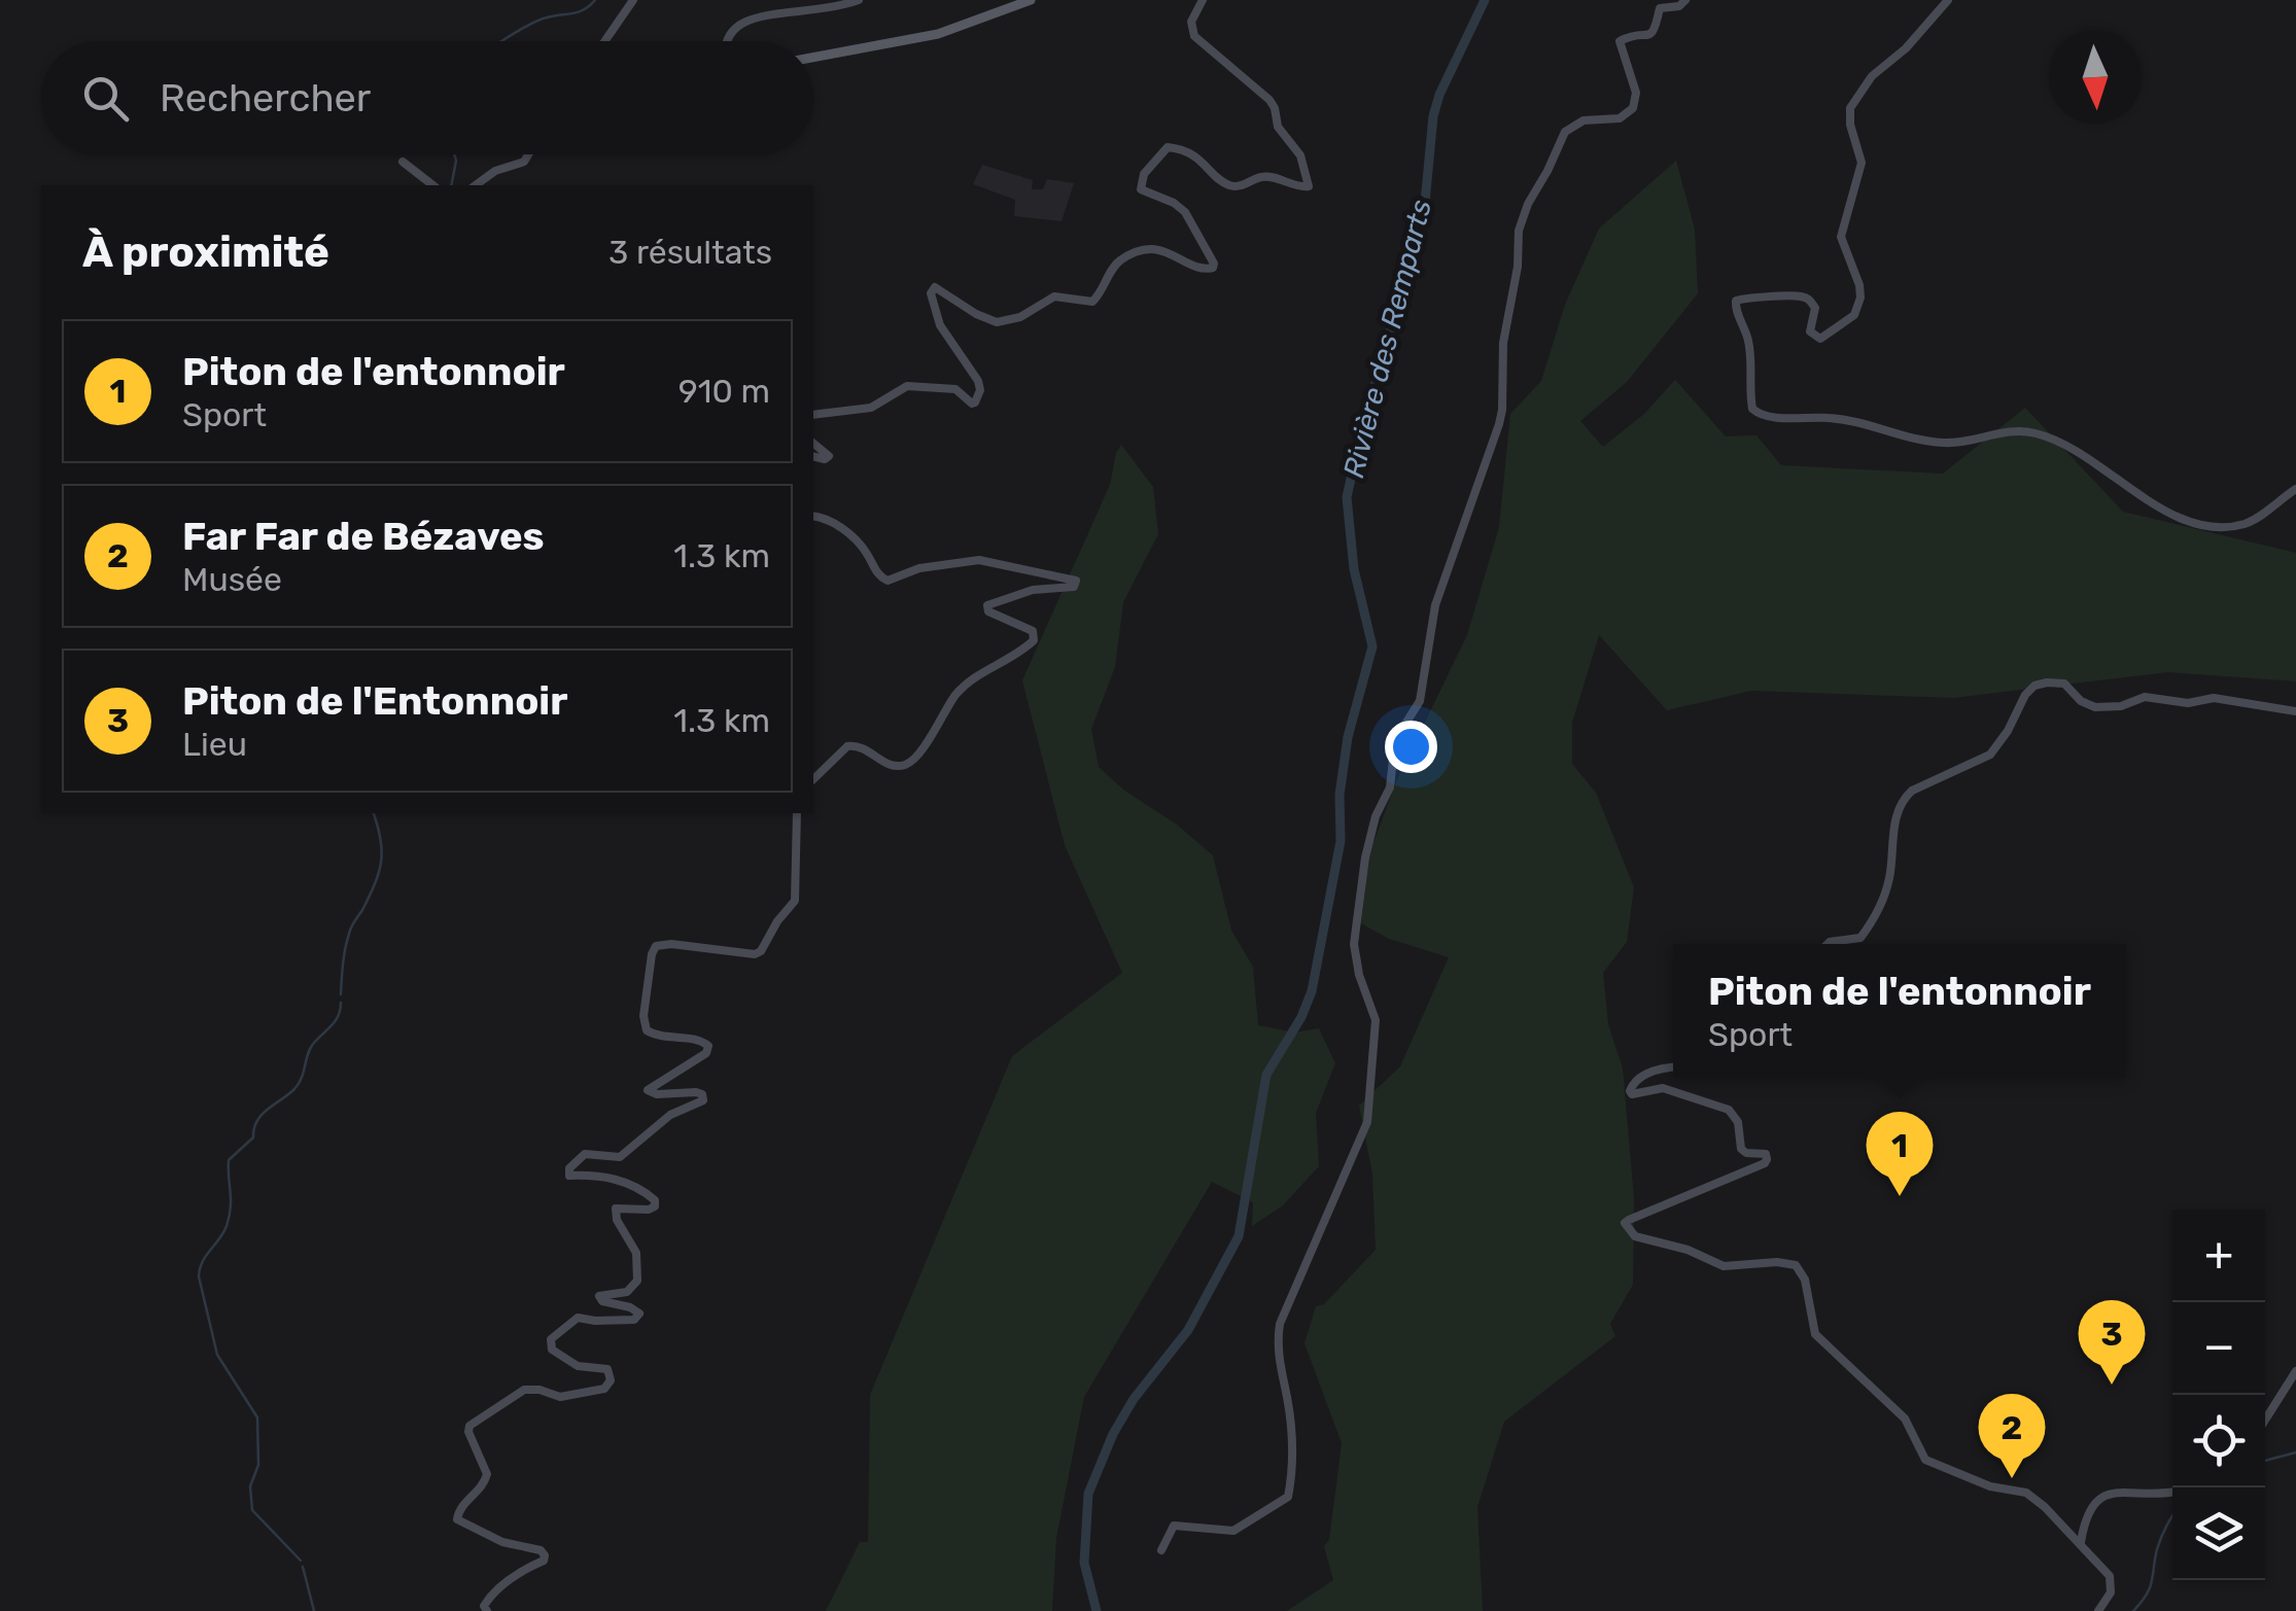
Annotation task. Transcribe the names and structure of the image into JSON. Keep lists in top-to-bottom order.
{
  "water": ["Rivière des Remparts"],
  "north": "bottom",
  "page": {
    "search": "Rechercher",
    "heading": ["À proximité", "3 résultats"],
    "list": [
      {
        "mark": "1",
        "name": "Piton de l'entonnoir",
        "note": "Sport",
        "value": "910 m"
      },
      {
        "mark": "2",
        "name": "Far Far de Bézaves",
        "note": "Musée",
        "value": "1.3 km"
      },
      {
        "mark": "3",
        "name": "Piton de l'Entonnoir",
        "note": "Lieu",
        "value": "1.3 km"
      }
    ],
    "popup": ["Piton de l'entonnoir", "Sport"],
    "pins": ["1", "3", "2"],
    "map_buttons": ["+", "−"]
  }
}
